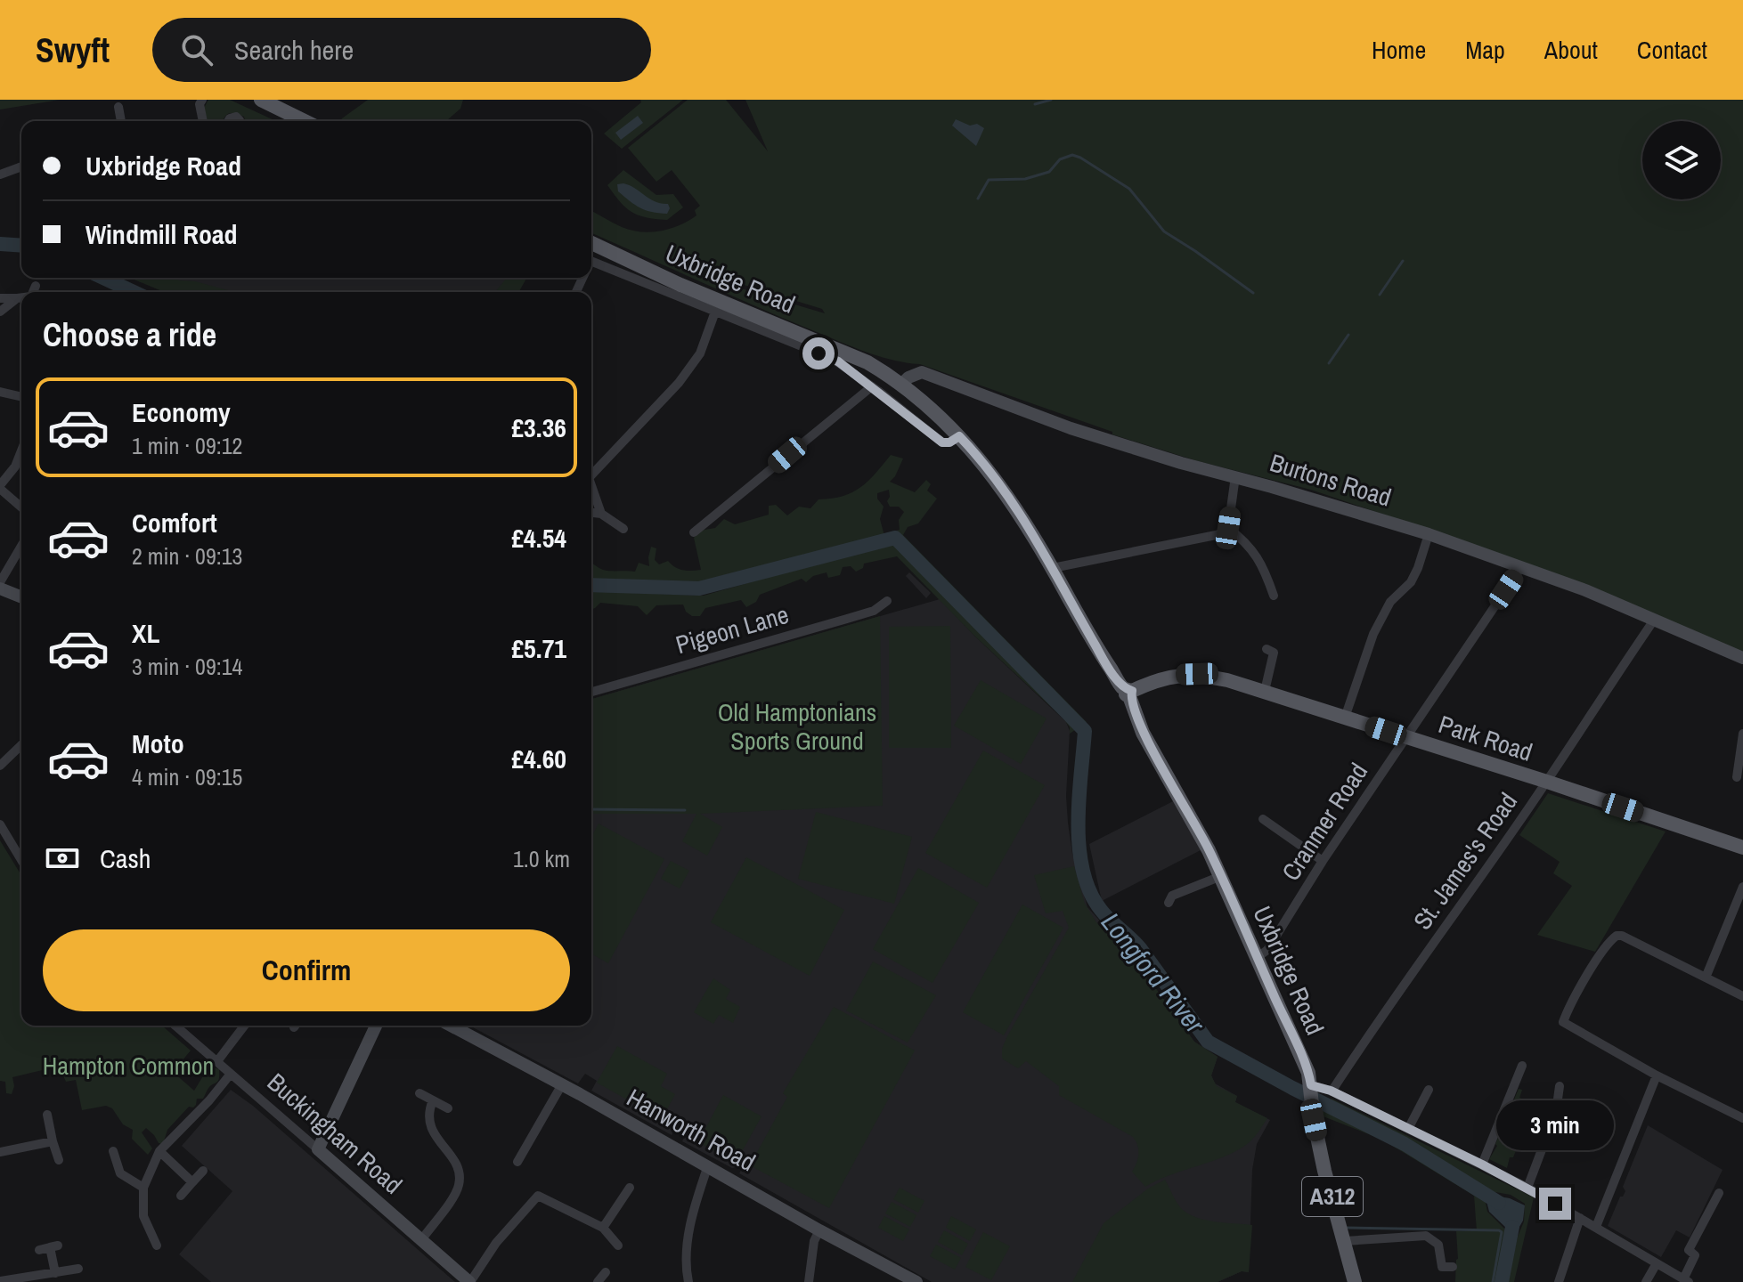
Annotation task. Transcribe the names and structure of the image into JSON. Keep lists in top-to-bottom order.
{
  "streets": {
    "main road": ["Uxbridge Road", "Park Road", "A312"],
    "street": [
      "Burtons Road",
      "Pigeon Lane",
      "Cranmer Road",
      "St. James's Road",
      "Hanworth Road",
      "Buckingham Road"
    ]
  },
  "crossings": [
    ["Uxbridge Road", "Burtons Road"],
    ["Uxbridge Road", "Park Road"],
    ["Uxbridge Road", "Cranmer Road"],
    ["Burtons Road", "Cranmer Road"],
    ["Burtons Road", "St. James's Road"],
    ["Park Road", "Cranmer Road"],
    ["Park Road", "St. James's Road"]
  ],
  "water": ["Longford River"],
  "parks": ["Old Hamptonians Sports Ground", "Hampton Common"],
  "page": {
    "header": "Swyft",
    "search": "Search here",
    "nav": [
      "Home",
      "Map",
      "About",
      "Contact"
    ],
    "banner": ["Uxbridge Road", "Windmill Road"],
    "heading": "Choose a ride",
    "list": [
      {
        "name": "Economy",
        "note": "1 min · 09:12",
        "value": "£3.36"
      },
      {
        "name": "Comfort",
        "note": "2 min · 09:13",
        "value": "£4.54"
      },
      {
        "name": "XL",
        "note": "3 min · 09:14",
        "value": "£5.71"
      },
      {
        "name": "Moto",
        "note": "4 min · 09:15",
        "value": "£4.60"
      }
    ],
    "pay": ["Cash", "1.0 km"],
    "buttons": "Confirm",
    "bubble": "3 min"
  }
}
